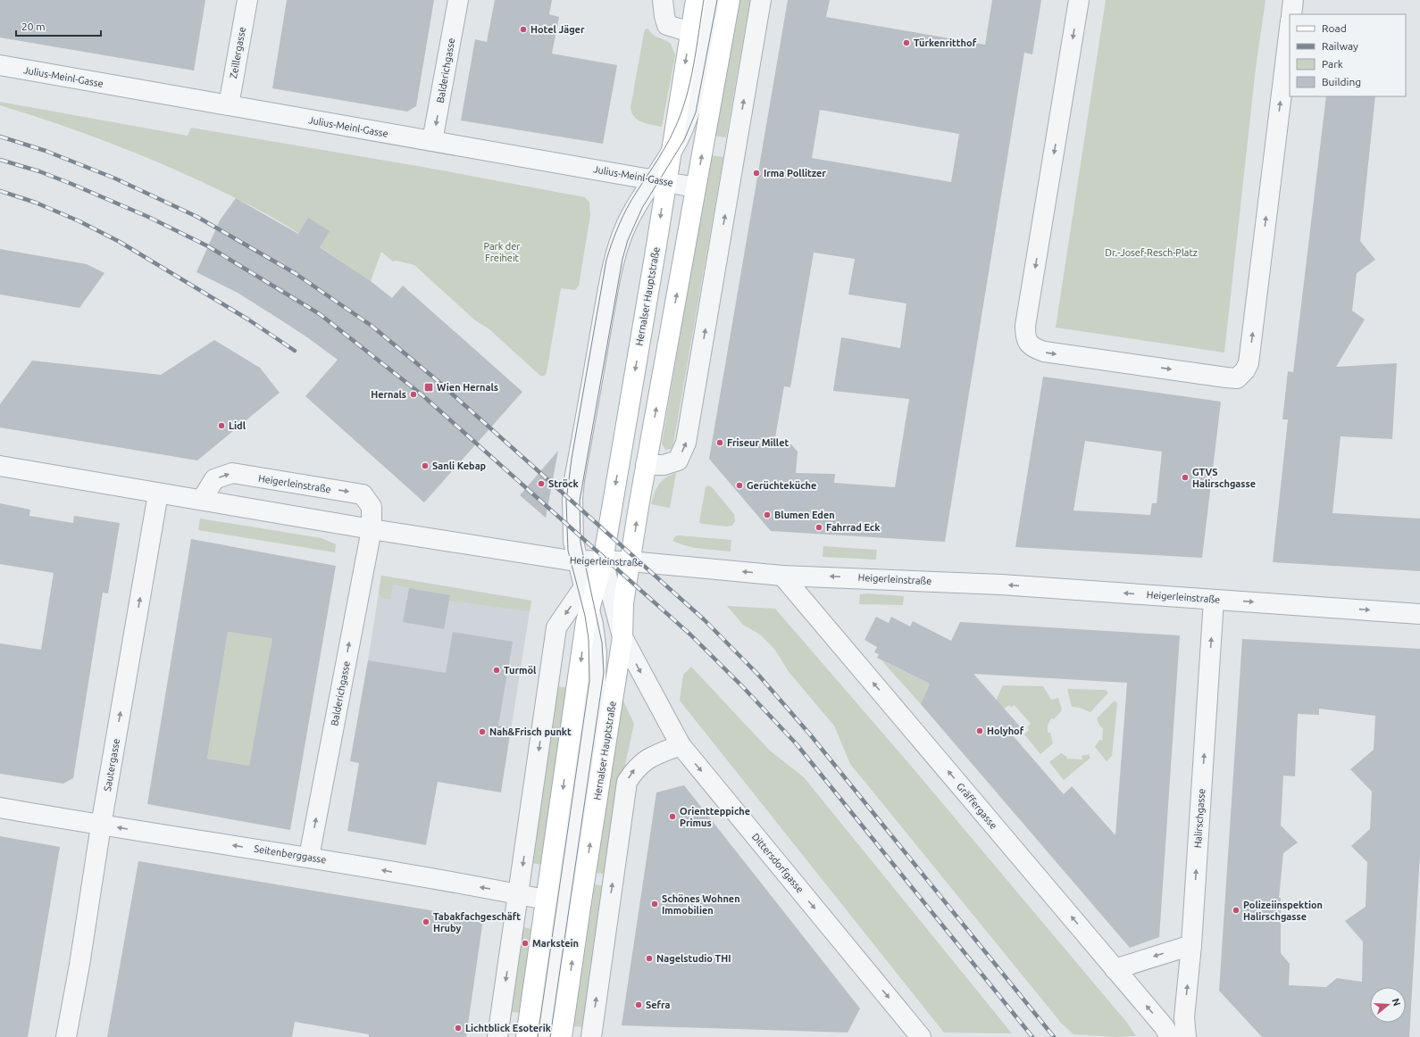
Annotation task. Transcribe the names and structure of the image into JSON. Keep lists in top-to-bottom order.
{
  "streets": {
    "main road": ["Hernalser Hauptstraße"],
    "street": [
      "Zeillergasse",
      "Balderichgasse",
      "Julius-Meinl-Gasse",
      "Heigerleinstraße",
      "Sautergasse",
      "Gräffergasse",
      "Halirschgasse",
      "Seitenberggasse",
      "Dittersdorfgasse"
    ]
  },
  "crossings": [
    ["Zeillergasse", "Julius-Meinl-Gasse"],
    ["Balderichgasse", "Julius-Meinl-Gasse"],
    ["Balderichgasse", "Heigerleinstraße"],
    ["Balderichgasse", "Seitenberggasse"],
    ["Julius-Meinl-Gasse", "Hernalser Hauptstraße"],
    ["Hernalser Hauptstraße", "Heigerleinstraße"],
    ["Hernalser Hauptstraße", "Seitenberggasse"],
    ["Hernalser Hauptstraße", "Dittersdorfgasse"],
    ["Heigerleinstraße", "Sautergasse"],
    ["Heigerleinstraße", "Gräffergasse"],
    ["Heigerleinstraße", "Halirschgasse"],
    ["Heigerleinstraße", "Dittersdorfgasse"],
    ["Sautergasse", "Seitenberggasse"]
  ],
  "one_way": [
    "Sautergasse",
    "Gräffergasse",
    "Halirschgasse",
    "Seitenberggasse",
    "Dittersdorfgasse"
  ],
  "parks": ["Park der Freiheit", "Dr.-Josef-Resch-Platz"],
  "places": {
    "other": [
      "Hotel Jäger",
      "Türkenritthof",
      "Irma Pollitzer",
      "Hernals",
      "Lidl",
      "Friseur Millet",
      "Sanli Kebap",
      "GTVS Halirschgasse",
      "Ströck",
      "Gerüchteküche",
      "Blumen Eden",
      "Fahrrad Eck",
      "Turmöl",
      "Holyhof",
      "Nah&Frisch punkt",
      "Orientteppiche Primus",
      "Schönes Wohnen Immobilien",
      "Polizeiinspektion Halirschgasse",
      "Tabakfachgeschäft Hruby",
      "Markstein",
      "Nagelstudio THI",
      "Sefra",
      "Lichtblick Esoterik"
    ],
    "transit": ["Wien Hernals"]
  },
  "legend": [
    "Road",
    "Railway",
    "Park",
    "Building"
  ],
  "scale_bar": "20 m",
  "north": "right"
}
